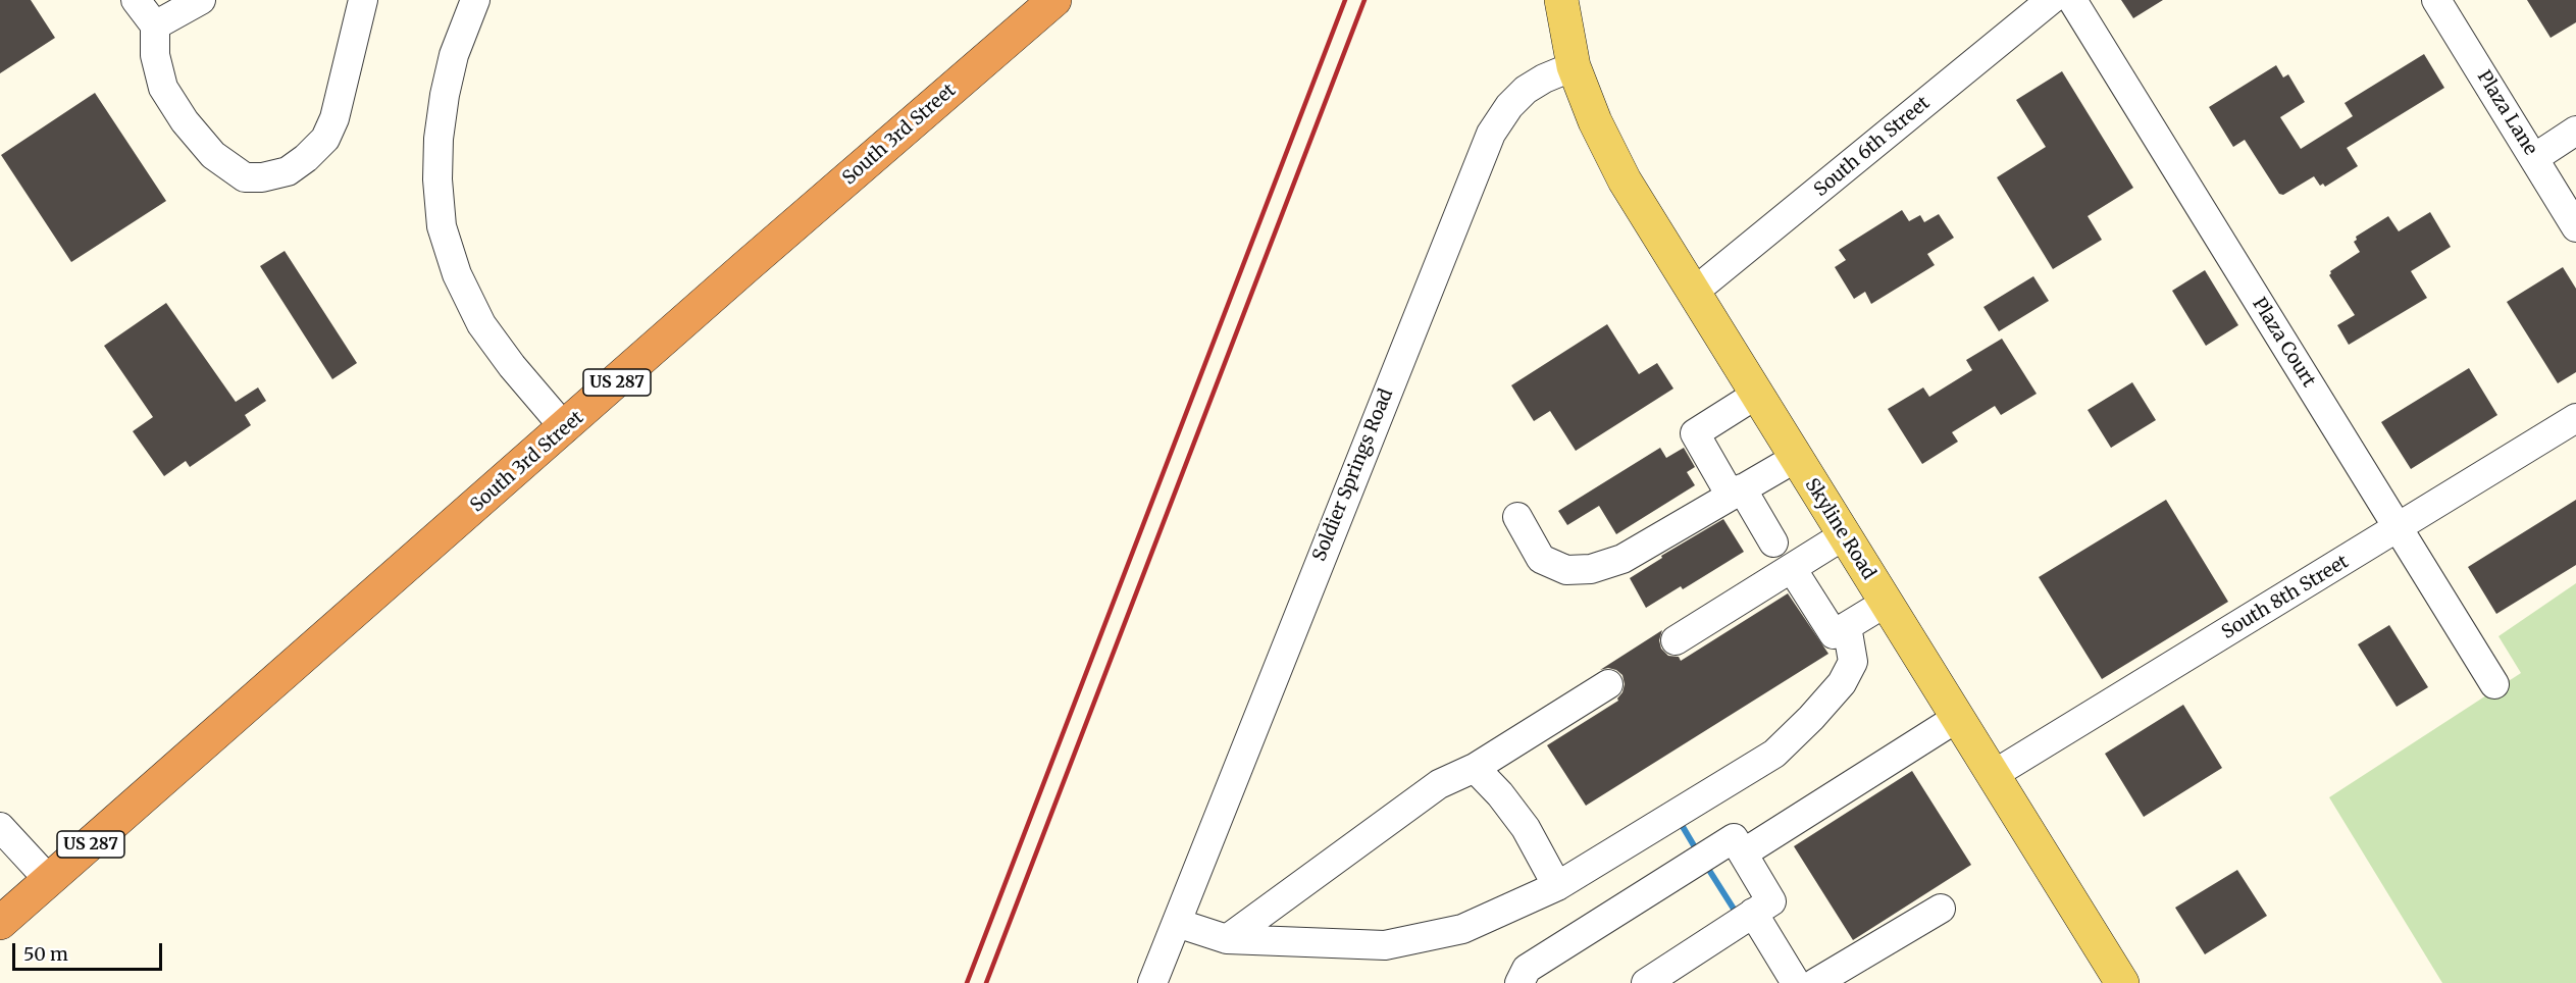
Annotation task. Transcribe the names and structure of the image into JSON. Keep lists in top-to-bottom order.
{
  "streets": {
    "highway": ["South 3rd Street", "US 287"],
    "main road": ["Skyline Road"],
    "street": [
      "Plaza Lane",
      "South 6th Street",
      "Plaza Court",
      "Soldier Springs Road",
      "South 8th Street"
    ]
  },
  "crossings": [
    ["South 6th Street", "Skyline Road"],
    ["Plaza Court", "South 8th Street"],
    ["Soldier Springs Road", "Skyline Road"],
    ["Skyline Road", "South 8th Street"]
  ],
  "scale_bar": "50 m"
}
